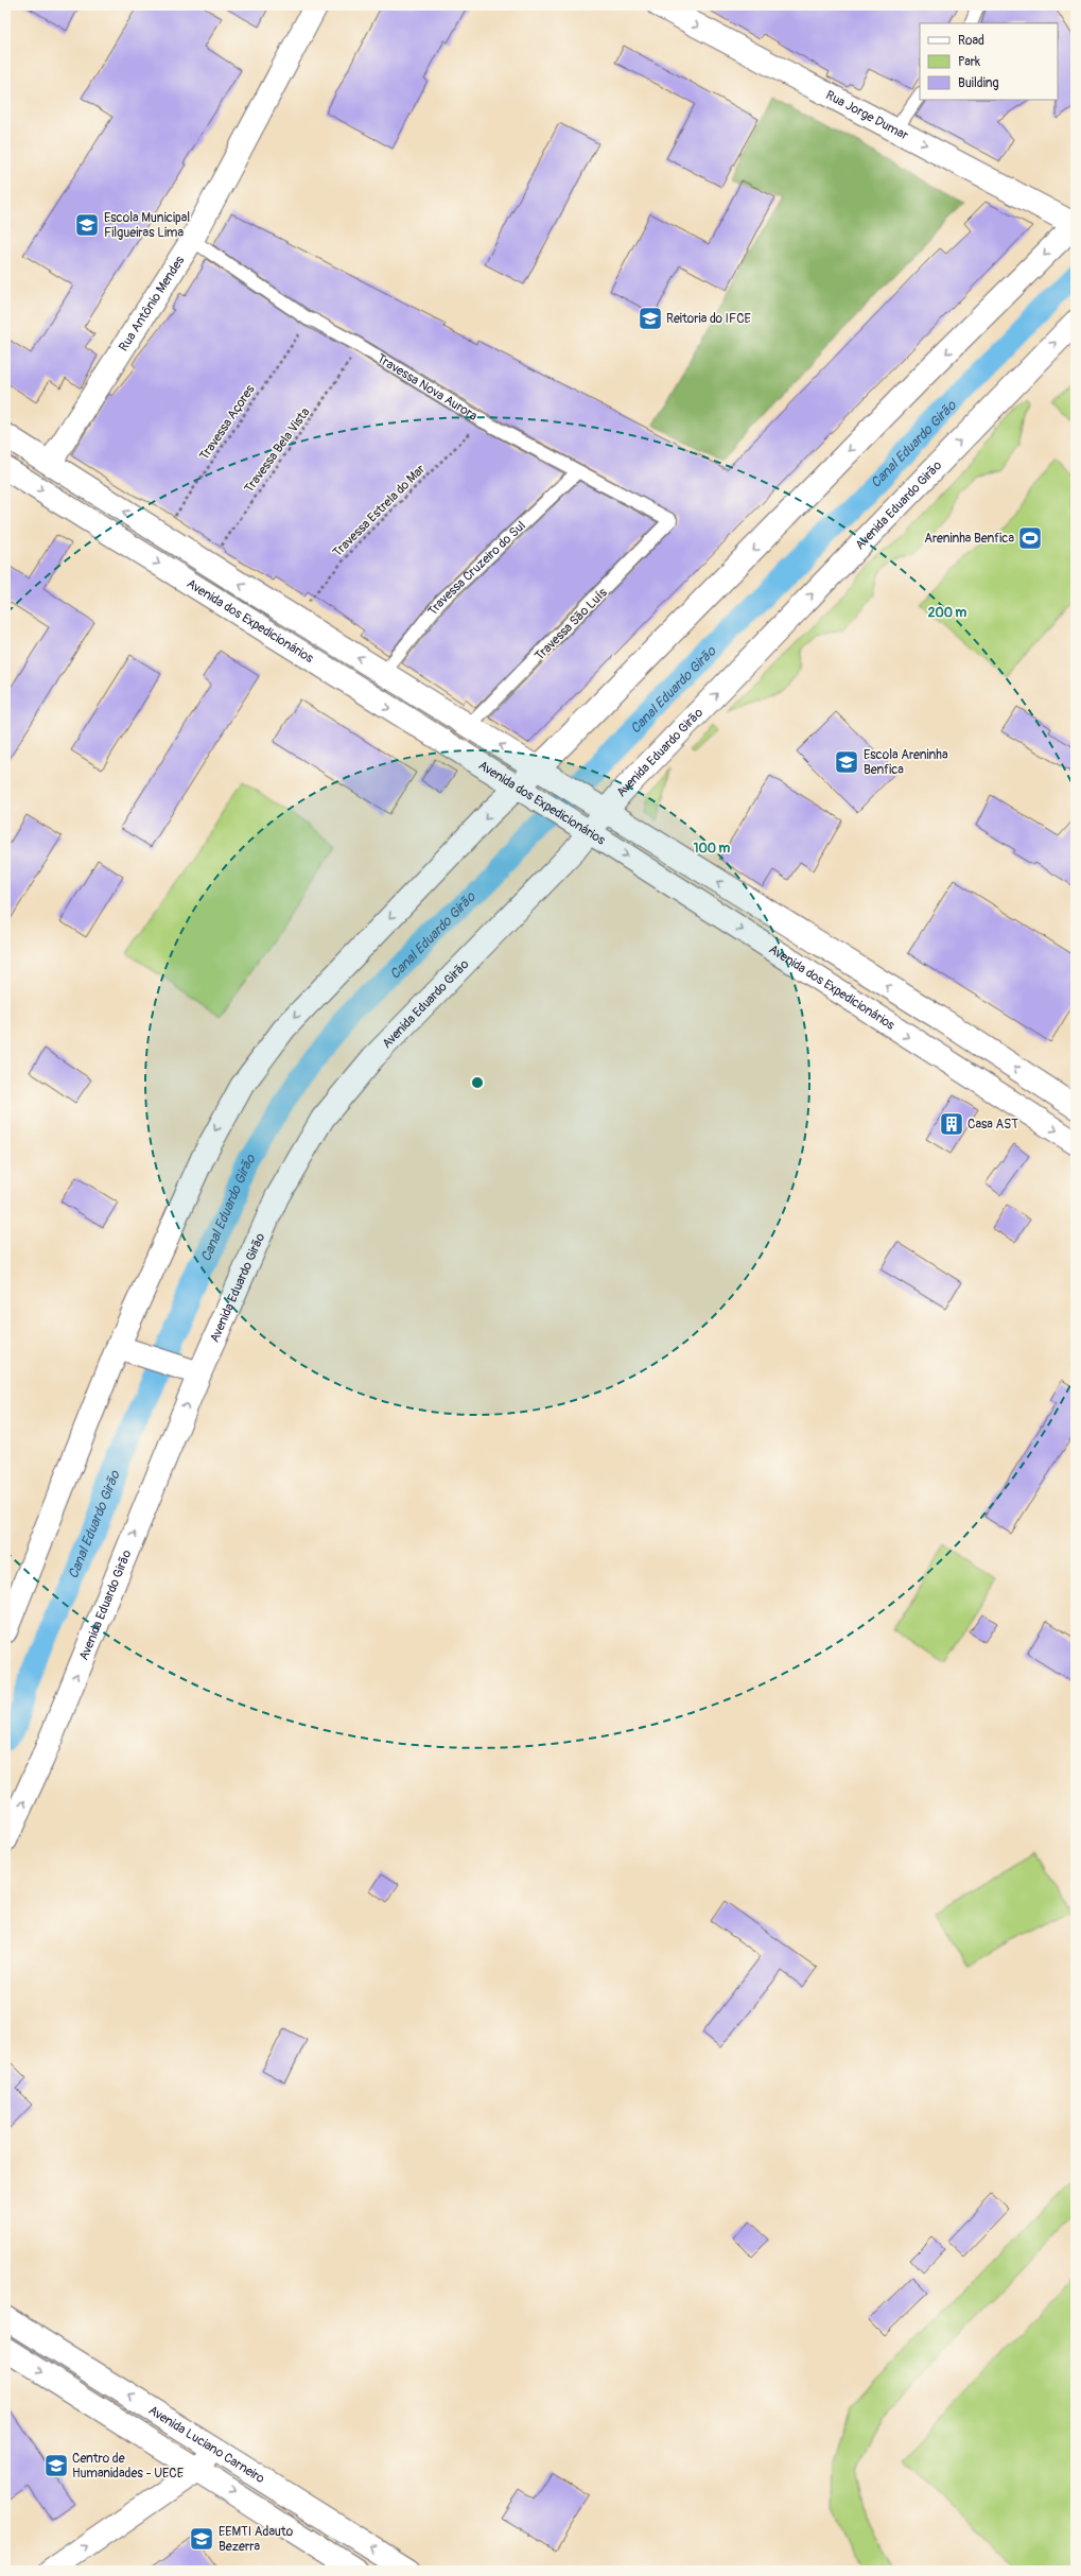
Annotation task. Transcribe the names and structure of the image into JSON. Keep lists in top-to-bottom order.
{
  "streets": {
    "main road": [
      "Rua Jorge Dumar",
      "Rua Antônio Mendes",
      "Avenida Eduardo Girão",
      "Avenida dos Expedicionários",
      "Avenida Luciano Carneiro"
    ],
    "lane": ["Travessa Nova Aurora", "Travessa Cruzeiro do Sul", "Travessa São Luís"],
    "path": ["Travessa Açores", "Travessa Bela Vista", "Travessa Estrela do Mar"]
  },
  "crossings": [
    ["Rua Antônio Mendes", "Travessa Nova Aurora"],
    ["Rua Antônio Mendes", "Avenida dos Expedicionários"],
    ["Travessa Nova Aurora", "Travessa Açores"],
    ["Travessa Nova Aurora", "Travessa Bela Vista"],
    ["Travessa Nova Aurora", "Travessa Estrela do Mar"],
    ["Travessa Nova Aurora", "Travessa Cruzeiro do Sul"],
    ["Travessa Nova Aurora", "Travessa São Luís"],
    ["Travessa Açores", "Avenida dos Expedicionários"],
    ["Travessa Bela Vista", "Avenida dos Expedicionários"],
    ["Avenida Eduardo Girão", "Avenida dos Expedicionários"],
    ["Travessa Estrela do Mar", "Avenida dos Expedicionários"],
    ["Travessa Cruzeiro do Sul", "Avenida dos Expedicionários"],
    ["Avenida dos Expedicionários", "Travessa São Luís"]
  ],
  "one_way": ["Rua Jorge Dumar"],
  "water": ["Canal Eduardo Girão"],
  "places": {
    "school or university": [
      "Escola Municipal Filgueiras Lima",
      "Reitoria do IFCE",
      "Escola Areninha Benfica",
      "Centro de Humanidades - UECE",
      "EEMTI Adauto Bezerra"
    ],
    "sports": ["Areninha Benfica"],
    "building": ["Casa AST"]
  },
  "legend": ["Road", "Park", "Building"],
  "rings": ["200 m", "100 m"]
}
